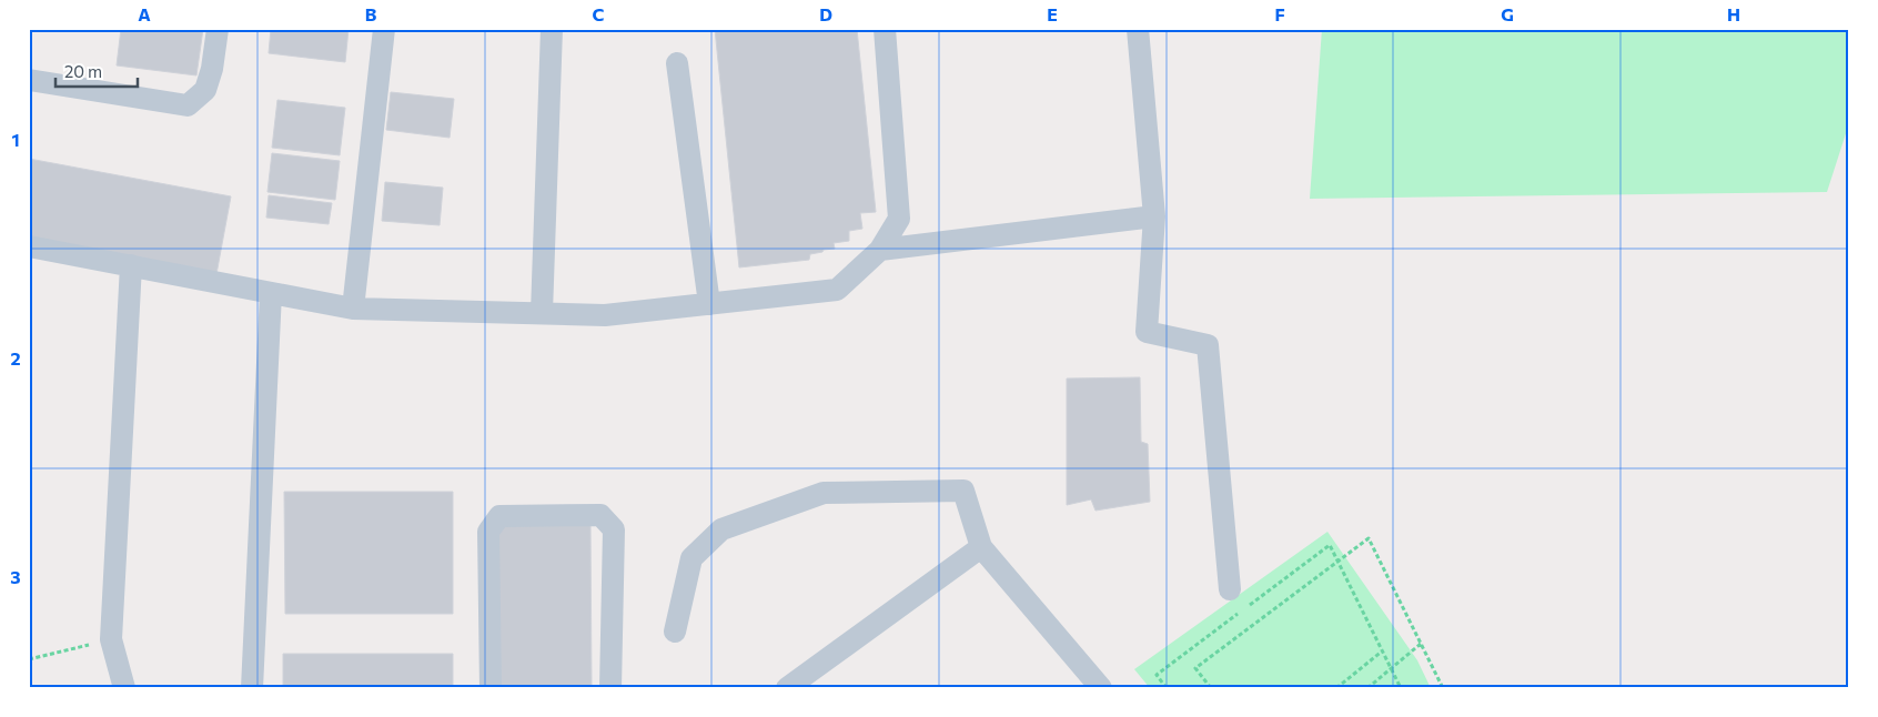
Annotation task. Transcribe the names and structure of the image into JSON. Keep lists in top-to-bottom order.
{
  "scale_bar": "20 m",
  "grid": {
    "columns": [
      "A",
      "B",
      "C",
      "D",
      "E",
      "F",
      "G",
      "H"
    ],
    "rows": ["1", "2", "3"]
  }
}
